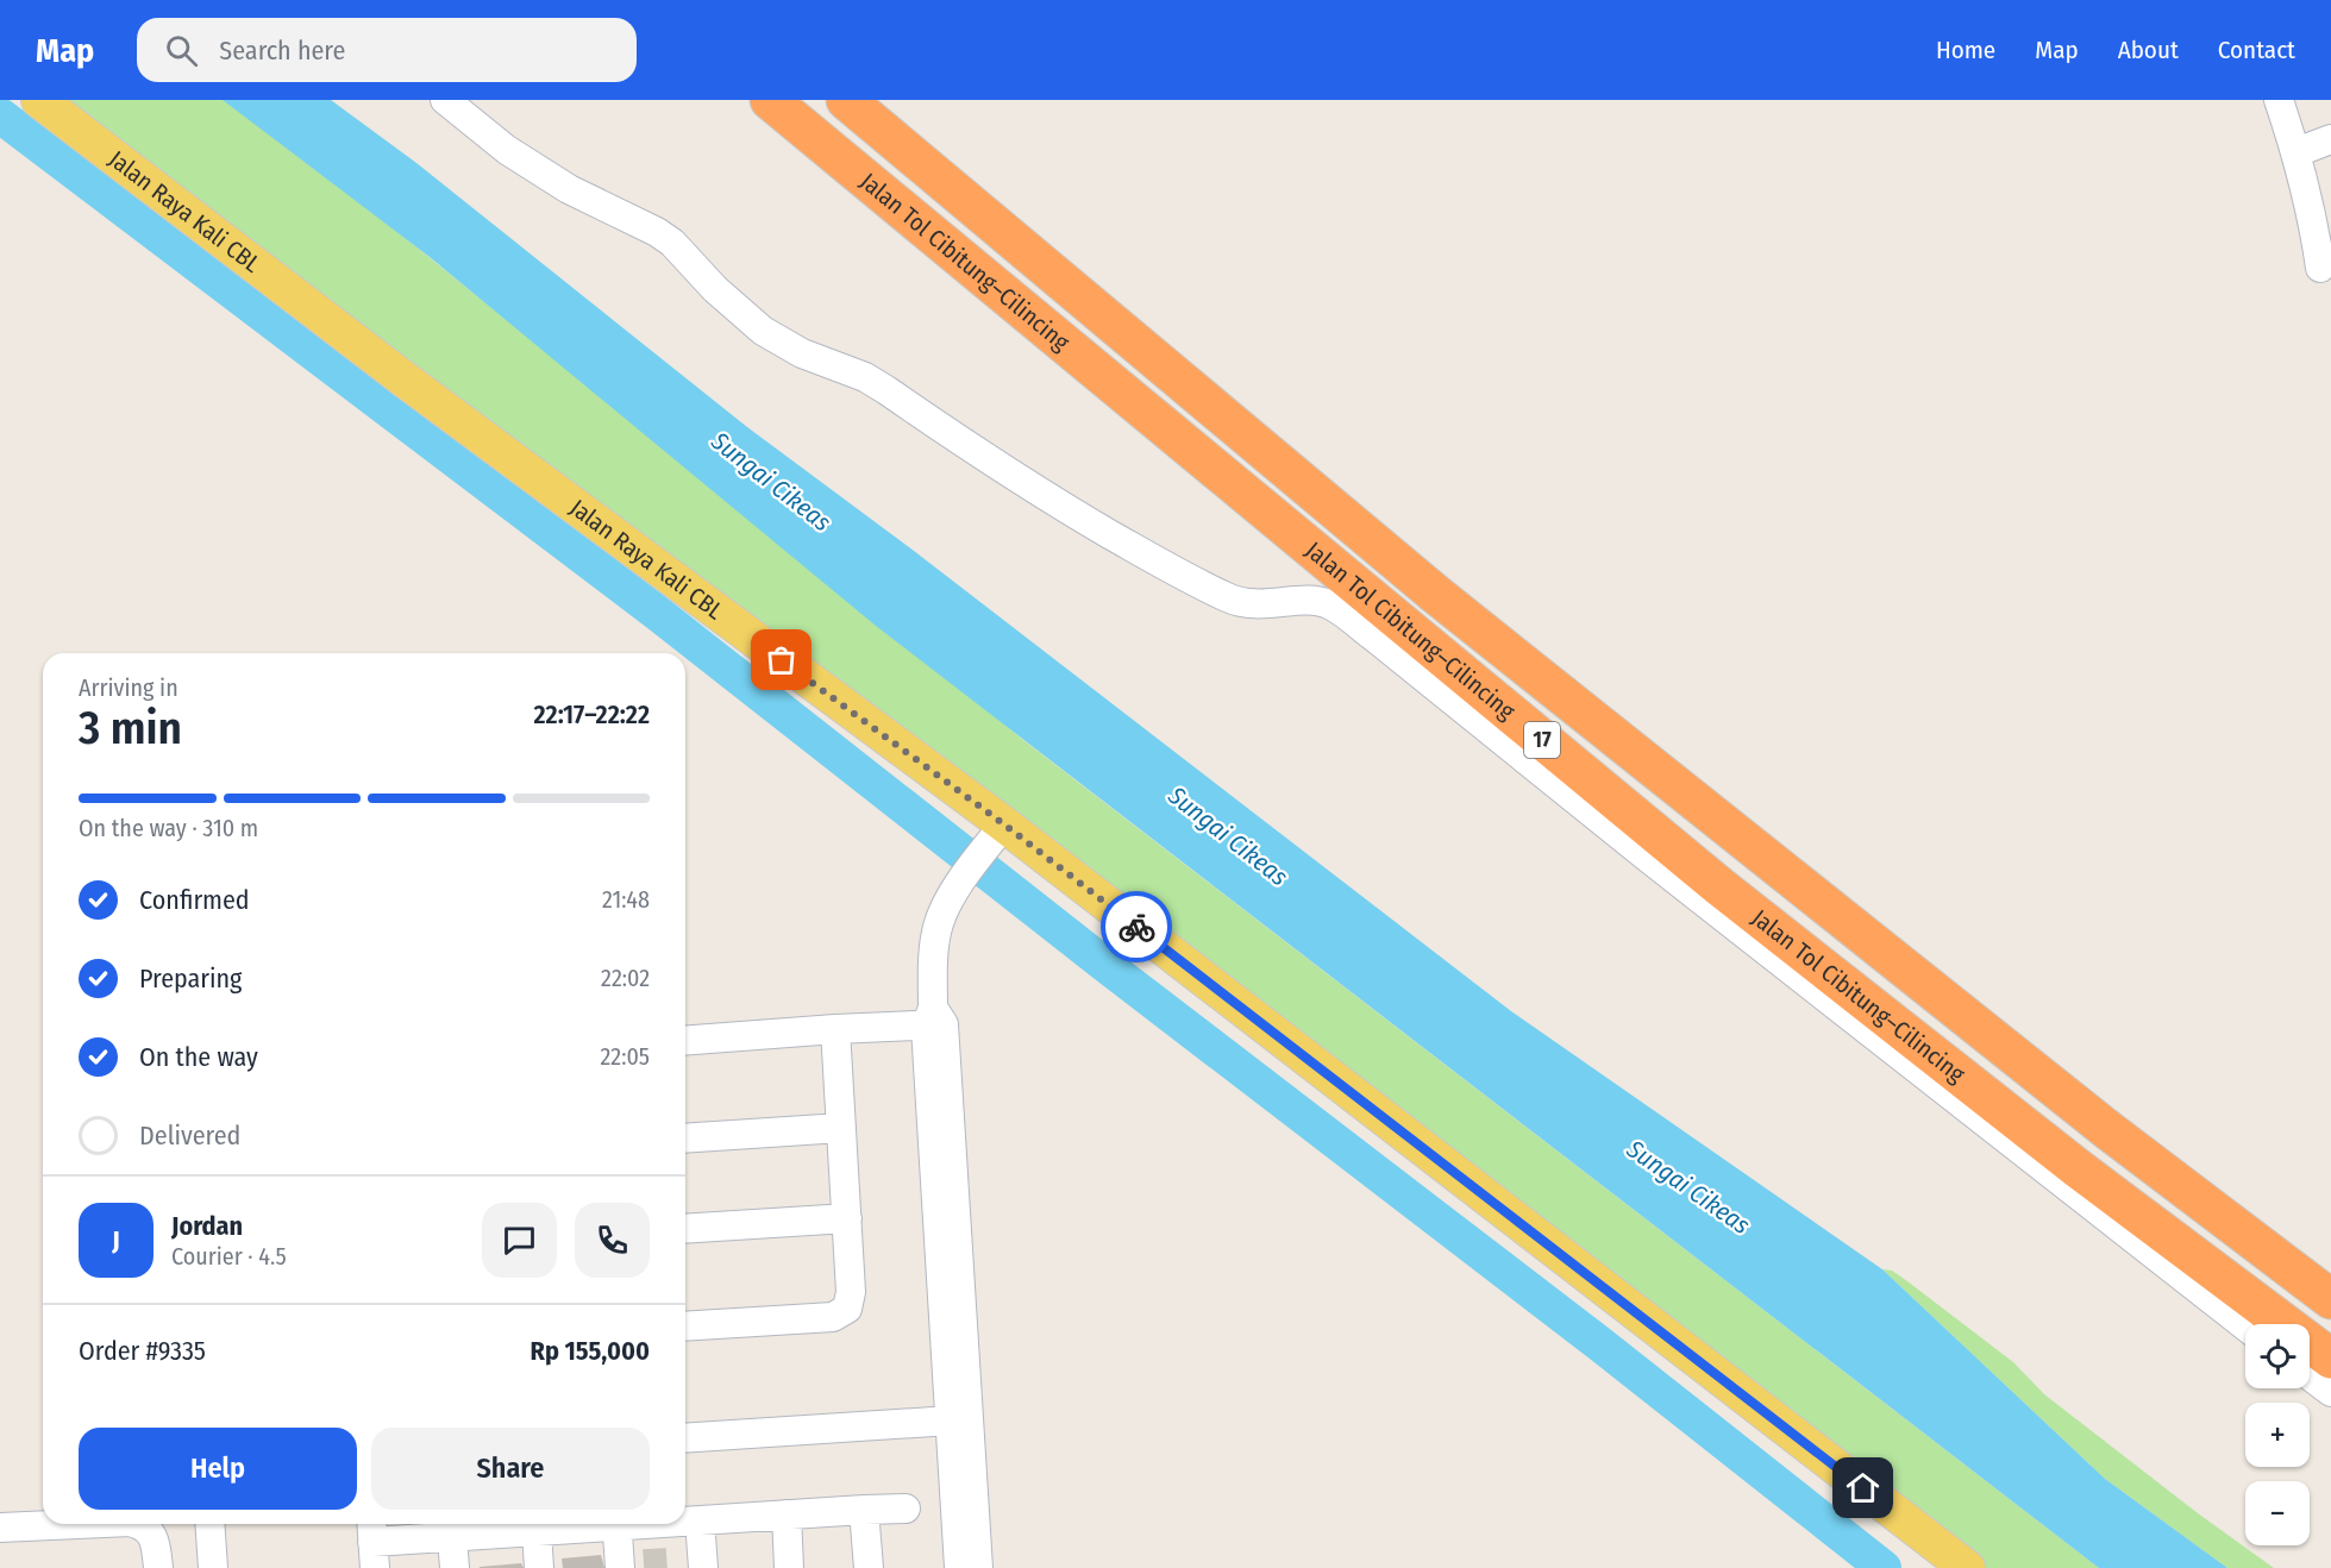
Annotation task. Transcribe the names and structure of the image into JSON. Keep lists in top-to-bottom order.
{
  "streets": {
    "highway": ["Jalan Tol Cibitung–Cilincing", "17"],
    "main road": ["Jalan Raya Kali CBL"]
  },
  "water": ["Sungai Cikeas"],
  "page": {
    "header": "Map",
    "search": "Search here",
    "nav": [
      "Home",
      "Map",
      "About",
      "Contact"
    ],
    "heading": ["3 min", "Arriving in", "22:17–22:22"],
    "panel": [
      "Jordan",
      "Courier · 4.5",
      "Order #9335",
      "Rp 155,000"
    ],
    "bar": "On the way · 310 m",
    "list": [
      ["Confirmed", "21:48"],
      ["Preparing", "22:02"],
      ["On the way", "22:05"],
      "Delivered"
    ],
    "round": "J",
    "map_buttons": ["+", "−"],
    "buttons": ["Help", "Share"]
  }
}
